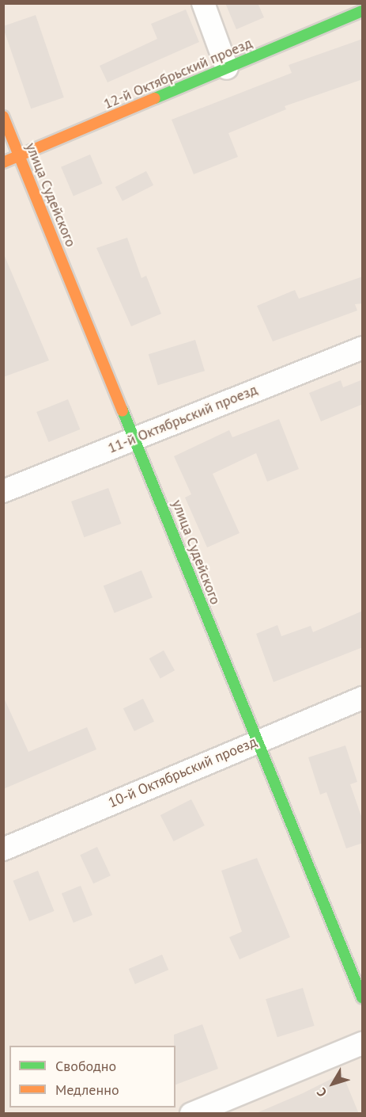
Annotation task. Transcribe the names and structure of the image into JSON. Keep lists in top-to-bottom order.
{
  "streets": {
    "street": [
      "12-й Октябрьский проезд",
      "улица Судейского",
      "11-й Октябрьский проезд",
      "10-й Октябрьский проезд"
    ]
  },
  "crossings": [
    ["12-й Октябрьский проезд", "улица Судейского"],
    ["улица Судейского", "11-й Октябрьский проезд"],
    ["улица Судейского", "10-й Октябрьский проезд"]
  ],
  "legend": ["Свободно", "Медленно"],
  "north": "bottom left"
}
